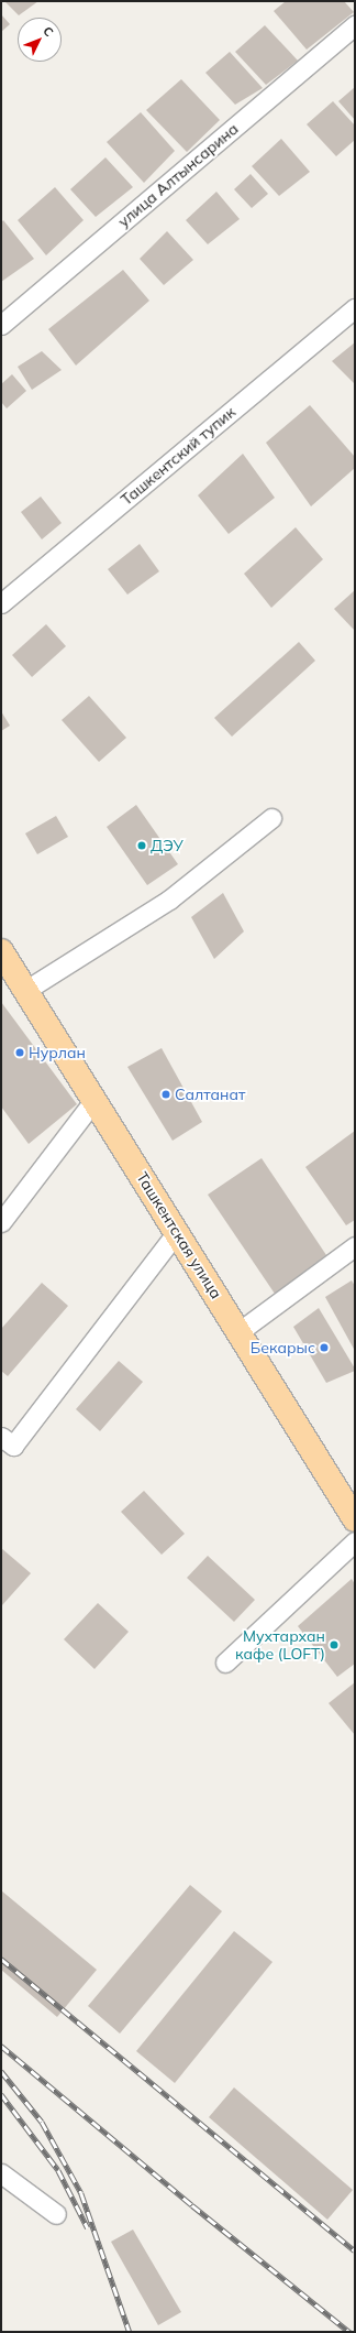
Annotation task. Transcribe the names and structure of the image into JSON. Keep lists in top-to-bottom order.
{
  "streets": {
    "main road": ["Ташкентская улица"],
    "street": ["улица Алтынсарина", "Ташкентский тупик"]
  },
  "places": [
    "ДЭУ",
    "Нурлан",
    "Салтанат",
    "Бекарыс",
    "Мухтархан кафе (LOFT)"
  ],
  "north": "top right"
}
